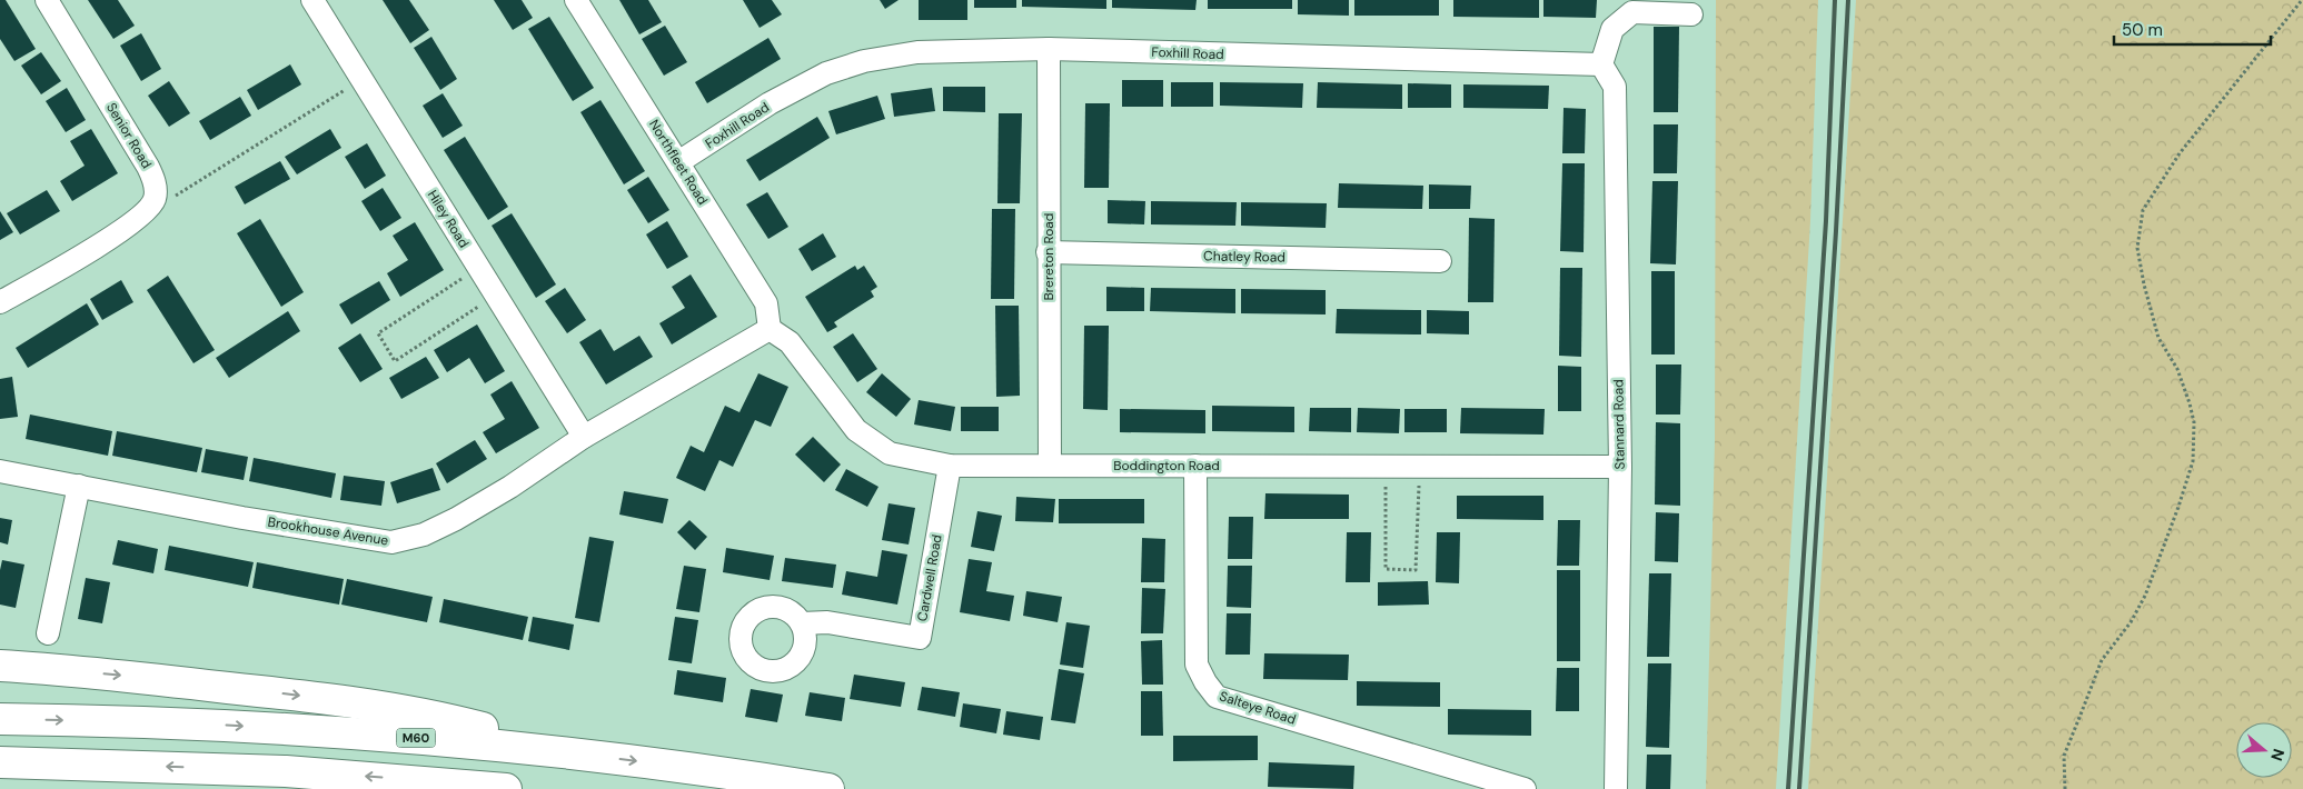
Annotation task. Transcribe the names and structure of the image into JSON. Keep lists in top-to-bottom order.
{
  "streets": {
    "highway": ["M60"],
    "street": [
      "Foxhill Road",
      "Senior Road",
      "Northfleet Road",
      "Hiley Road",
      "Brereton Road",
      "Chatley Road",
      "Stannard Road",
      "Boddington Road",
      "Brookhouse Avenue",
      "Cardwell Road",
      "Salteye Road"
    ]
  },
  "crossings": [
    ["Foxhill Road", "Northfleet Road"],
    ["Foxhill Road", "Brereton Road"],
    ["Foxhill Road", "Stannard Road"],
    ["Northfleet Road", "Boddington Road"],
    ["Northfleet Road", "Brookhouse Avenue"],
    ["Hiley Road", "Brookhouse Avenue"],
    ["Brereton Road", "Chatley Road"],
    ["Brereton Road", "Boddington Road"],
    ["Stannard Road", "Boddington Road"],
    ["Boddington Road", "Brookhouse Avenue"],
    ["Boddington Road", "Cardwell Road"],
    ["Boddington Road", "Salteye Road"]
  ],
  "scale_bar": "50 m",
  "north": "right"
}
